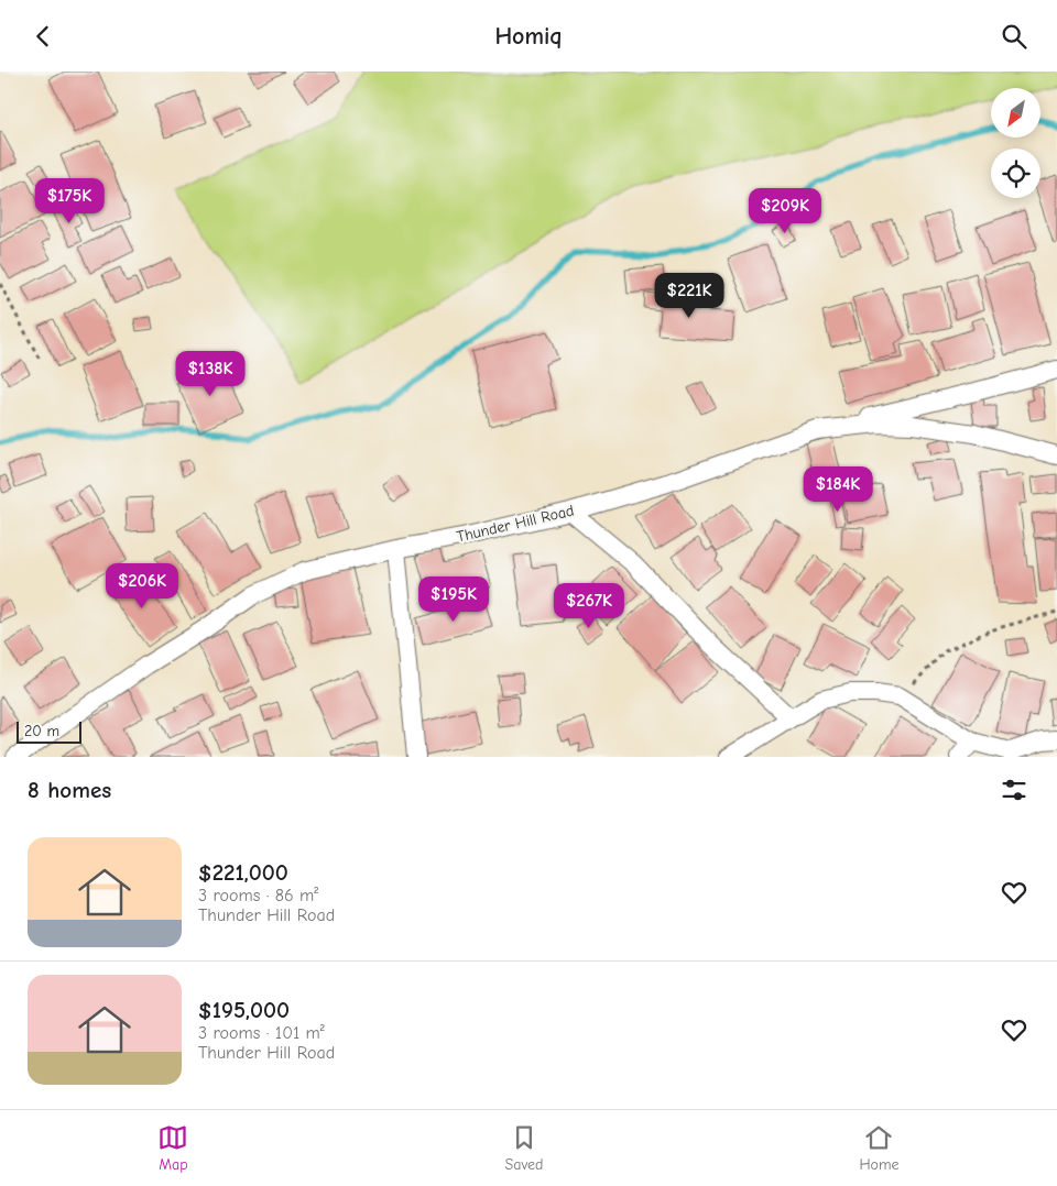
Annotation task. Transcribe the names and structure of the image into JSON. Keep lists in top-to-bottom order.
{
  "streets": {
    "street": ["Thunder Hill Road"]
  },
  "scale_bar": "20 m",
  "north": "bottom left",
  "page": {
    "header": "Homiq",
    "price": [
      "$175K",
      "$209K",
      "$221K",
      "$138K",
      "$184K",
      "$206K",
      "$195K",
      "$267K"
    ],
    "scale": "20 m",
    "heading": "8 homes",
    "list": [
      {
        "name": "$221,000",
        "note": "3 rooms · 86 m² · Thunder Hill Road"
      },
      {
        "name": "$195,000",
        "note": "3 rooms · 101 m² · Thunder Hill Road"
      }
    ],
    "tabs": ["Map", "Saved", "Home"]
  }
}
